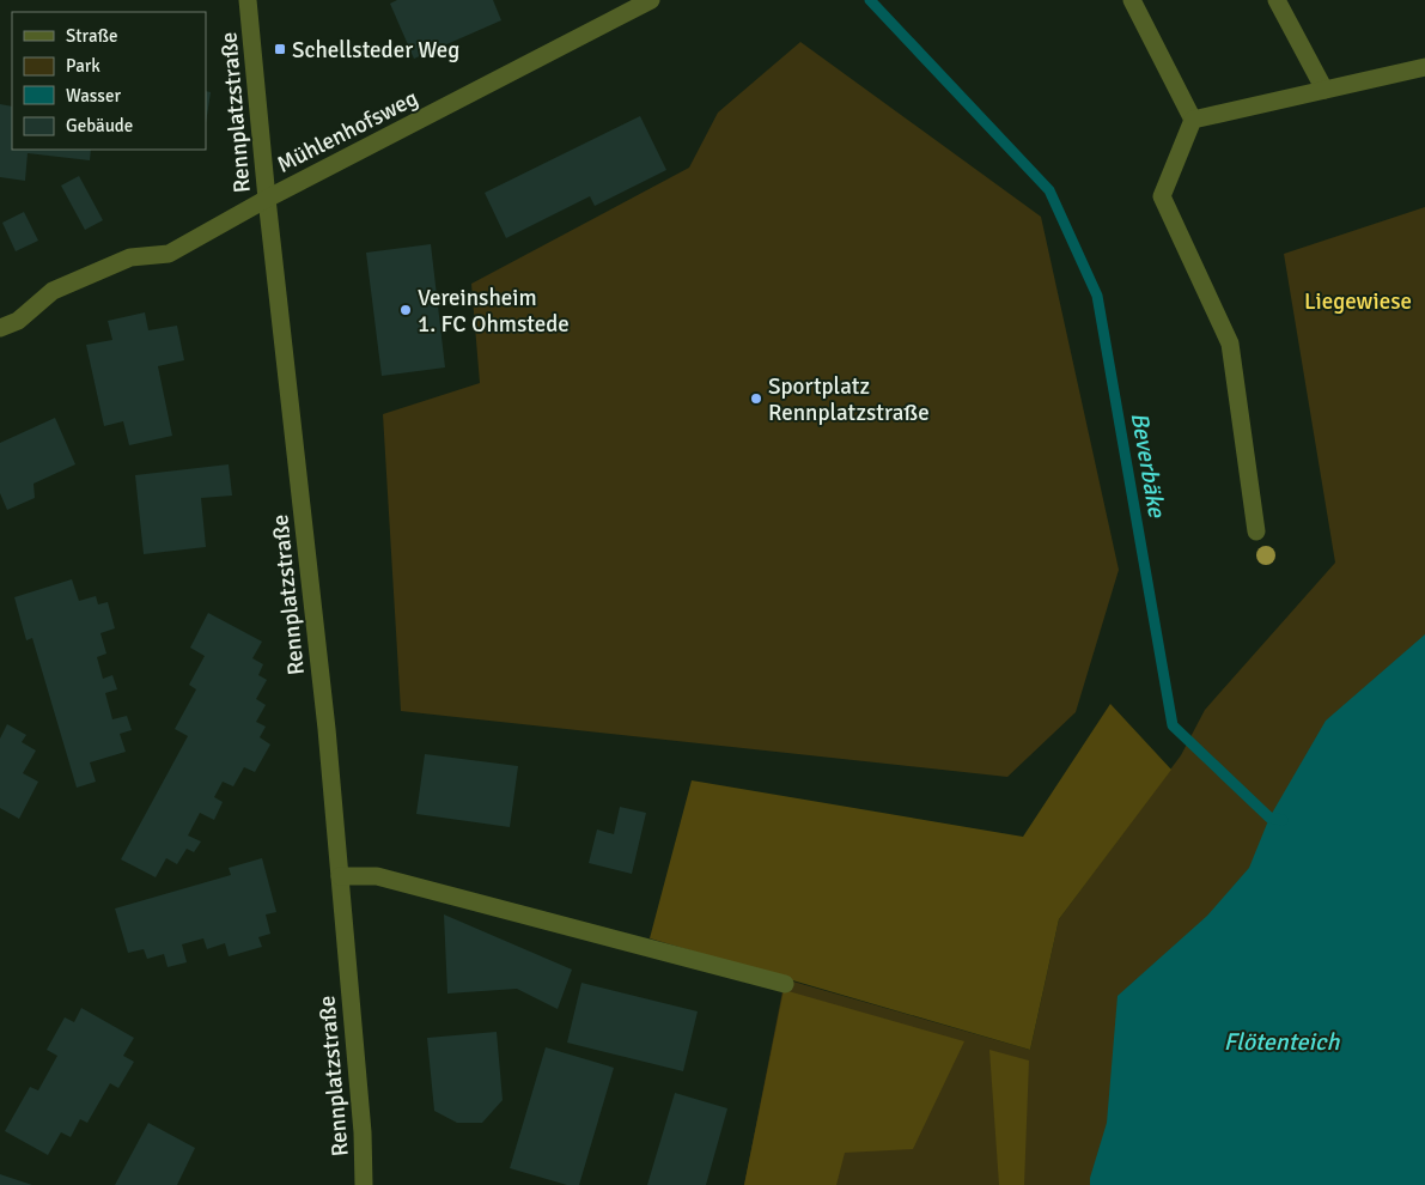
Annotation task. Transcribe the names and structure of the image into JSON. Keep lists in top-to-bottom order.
{
  "streets": {
    "street": ["Rennplatzstraße", "Mühlenhofsweg"]
  },
  "crossings": [
    ["Rennplatzstraße", "Mühlenhofsweg"]
  ],
  "water": ["Beverbäke", "Flötenteich"],
  "parks": ["Liegewiese"],
  "places": {
    "transit": ["Schellsteder Weg"],
    "other": ["Vereinsheim 1. FC Ohmstede", "Sportplatz Rennplatzstraße"]
  },
  "legend": [
    "Straße",
    "Park",
    "Wasser",
    "Gebäude"
  ]
}
